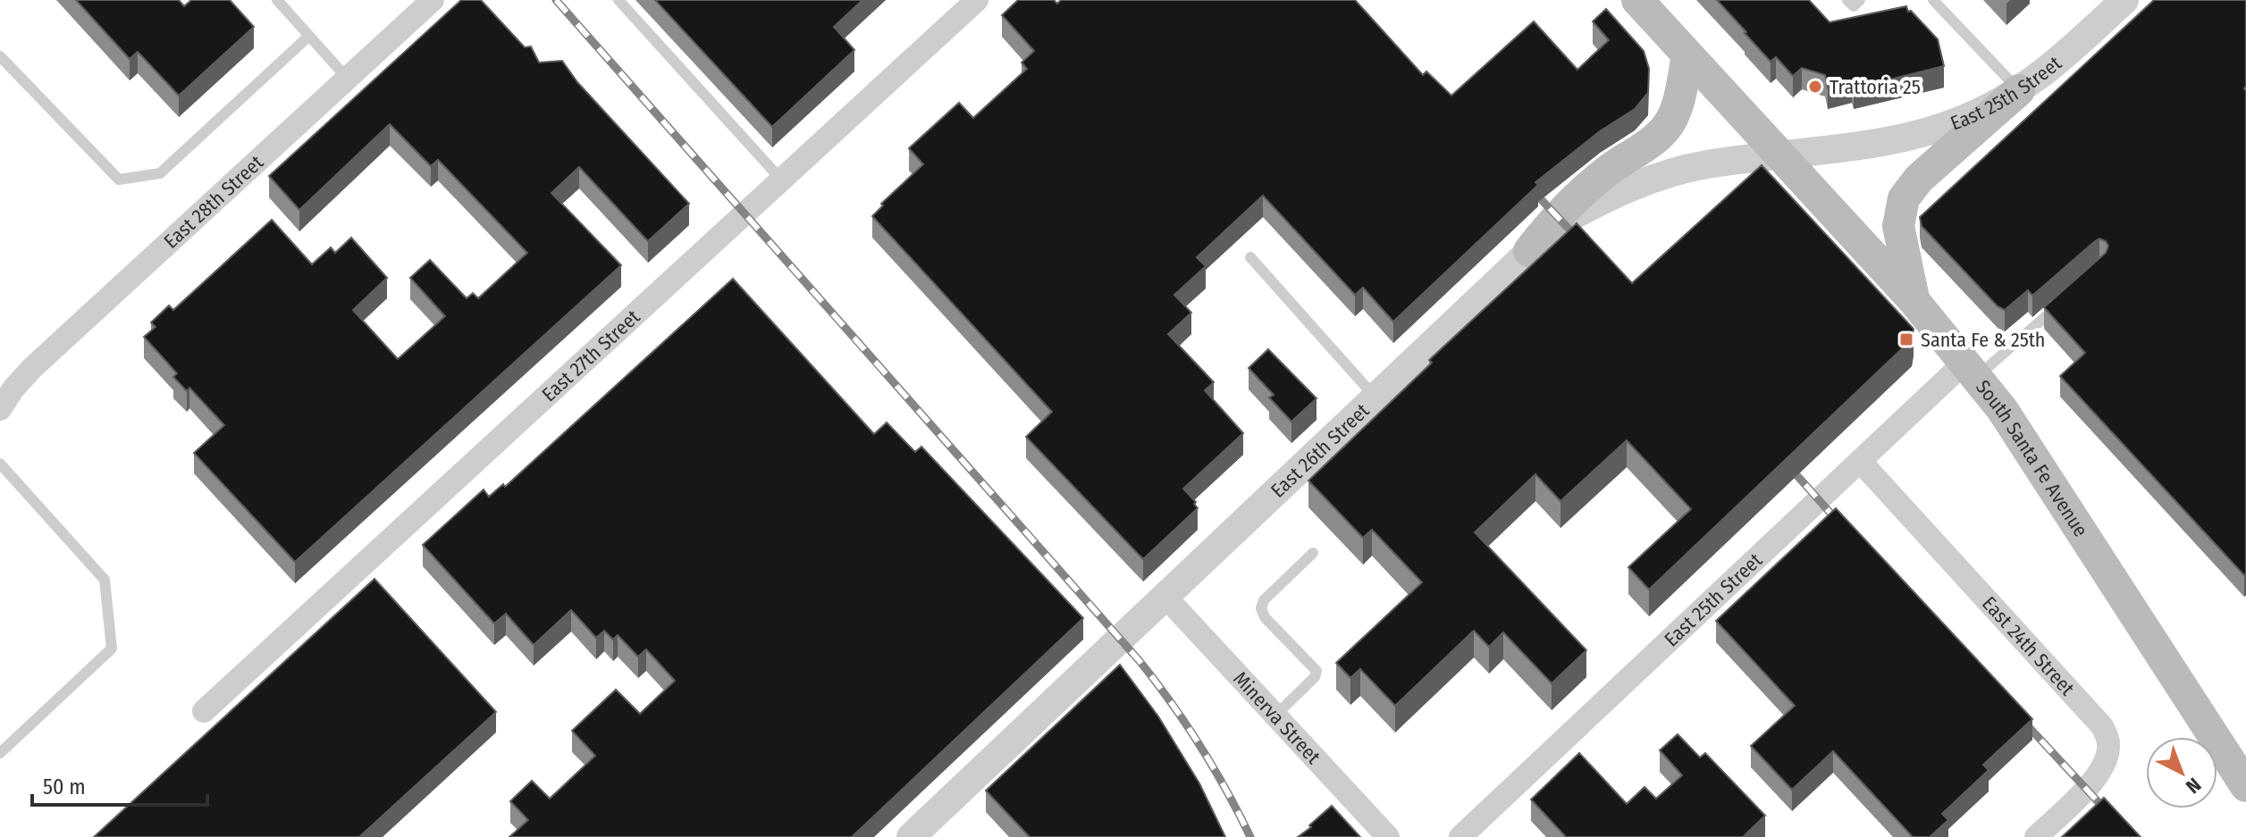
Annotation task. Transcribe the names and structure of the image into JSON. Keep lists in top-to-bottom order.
{
  "streets": {
    "main road": ["South Santa Fe Avenue"],
    "street": [
      "East 25th Street",
      "East 28th Street",
      "East 27th Street",
      "East 26th Street",
      "East 24th Street",
      "Minerva Street"
    ]
  },
  "crossings": [
    ["East 25th Street", "East 26th Street"],
    ["East 25th Street", "South Santa Fe Avenue"],
    ["East 25th Street", "East 24th Street"],
    ["East 26th Street", "South Santa Fe Avenue"],
    ["East 26th Street", "Minerva Street"]
  ],
  "places": {
    "other": ["Trattoria 25"],
    "transit": ["Santa Fe & 25th"]
  },
  "scale_bar": "50 m",
  "north": "bottom right"
}
